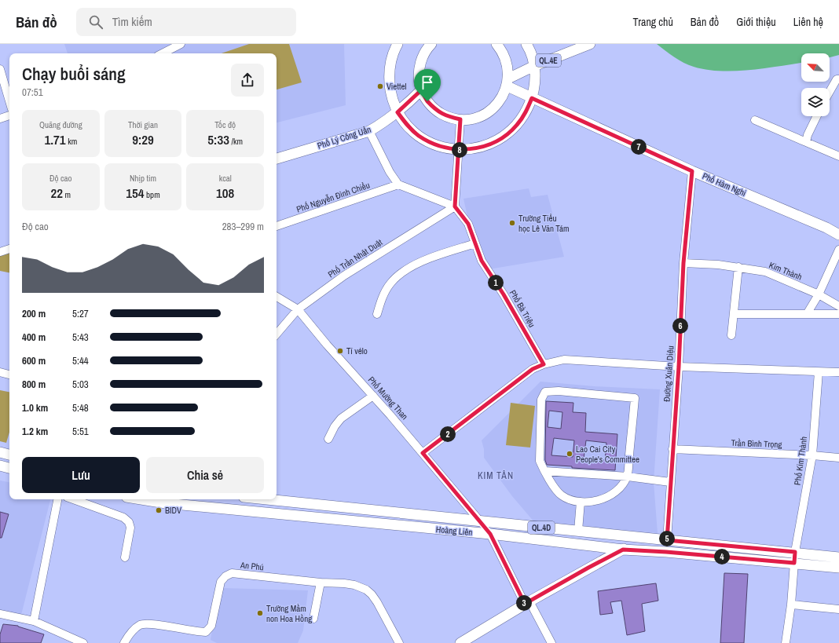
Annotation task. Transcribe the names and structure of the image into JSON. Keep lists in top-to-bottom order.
{
  "streets": {
    "main road": [
      "QL.4E",
      "Phố Lý Công Uẩn",
      "Phố Hàm Nghi",
      "QL.4D",
      "Hoàng Liên"
    ],
    "street": [
      "Phố Nguyễn Đình Chiểu",
      "Phố Trần Nhật Duật",
      "Kim Thành",
      "Phố Bà Triệu",
      "Đường Xuân Diệu",
      "Phố Mường Than",
      "Trần Bình Trọng",
      "Phố Kim Thành",
      "An Phú"
    ]
  },
  "crossings": [
    ["QL.4E", "Phố Hàm Nghi"],
    ["Phố Hàm Nghi", "Đường Xuân Diệu"],
    ["Phố Trần Nhật Duật", "Phố Bà Triệu"],
    ["Phố Trần Nhật Duật", "Phố Mường Than"],
    ["Kim Thành", "Đường Xuân Diệu"],
    ["Đường Xuân Diệu", "Trần Bình Trọng"],
    ["Đường Xuân Diệu", "Hoàng Liên"],
    ["Phố Mường Than", "Hoàng Liên"],
    ["Trần Bình Trọng", "Phố Kim Thành"],
    ["Phố Kim Thành", "Hoàng Liên"]
  ],
  "districts": ["KIM TÂN"],
  "places": [
    "Viettel",
    "Trường Tiểu học Lê Văn Tám",
    "Tí vélo",
    "Lao Cai City People's Committee",
    "BIDV",
    "Trường Mầm non Hoa Hồng"
  ],
  "north": "top left",
  "page": {
    "header": "Bản đồ",
    "search": "Tìm kiếm",
    "nav": [
      "Trang chủ",
      "Bản đồ",
      "Giới thiệu",
      "Liên hệ"
    ],
    "heading": ["Chạy buổi sáng", "07:51"],
    "stats": [
      ["Quãng đường", "1.71 km"],
      ["Thời gian", "9:29"],
      ["Tốc độ", "5:33 /km"],
      ["Độ cao", "22 m"],
      ["Nhịp tim", "154 bpm"],
      ["kcal", "108"]
    ],
    "pins": [
      "7",
      "8",
      "1",
      "6",
      "2",
      "5",
      "4",
      "3"
    ],
    "chart": ["Độ cao", "283–299 m"],
    "list": [
      {
        "name": "200 m",
        "note": "5:27"
      },
      {
        "name": "400 m",
        "note": "5:43"
      },
      {
        "name": "600 m",
        "note": "5:44"
      },
      {
        "name": "800 m",
        "note": "5:03"
      },
      {
        "name": "1.0 km",
        "note": "5:48"
      },
      {
        "name": "1.2 km",
        "note": "5:51"
      }
    ],
    "buttons": ["Lưu", "Chia sẻ"]
  }
}
